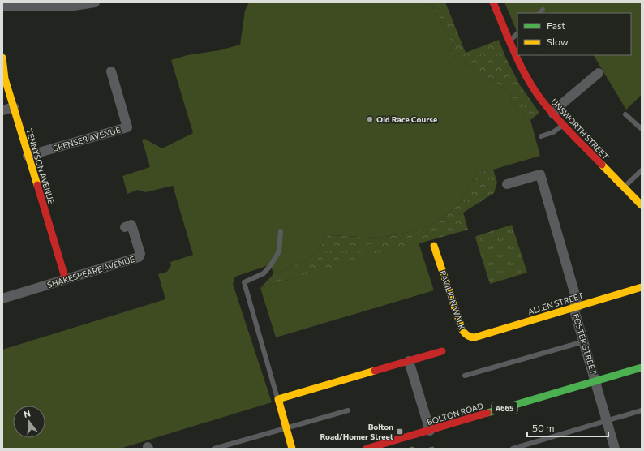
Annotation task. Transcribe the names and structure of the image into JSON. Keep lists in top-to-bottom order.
{
  "streets": {
    "street": [
      "UNSWORTH STREET",
      "SPENSER AVENUE",
      "TENNYSON AVENUE",
      "SHAKESPEARE AVENUE",
      "PAVILION WALK",
      "ALLEN STREET",
      "FOSTER STREET",
      "A665",
      "BOLTON ROAD"
    ]
  },
  "crossings": [
    ["SPENSER AVENUE", "TENNYSON AVENUE"],
    ["TENNYSON AVENUE", "SHAKESPEARE AVENUE"],
    ["PAVILION WALK", "ALLEN STREET"],
    ["ALLEN STREET", "FOSTER STREET"],
    ["FOSTER STREET", "BOLTON ROAD"]
  ],
  "places": {
    "other": ["Old Race Course"],
    "transit": ["Bolton Road/Homer Street"]
  },
  "legend": ["Fast", "Slow"],
  "scale_bar": "50 m",
  "north": "top"
}
